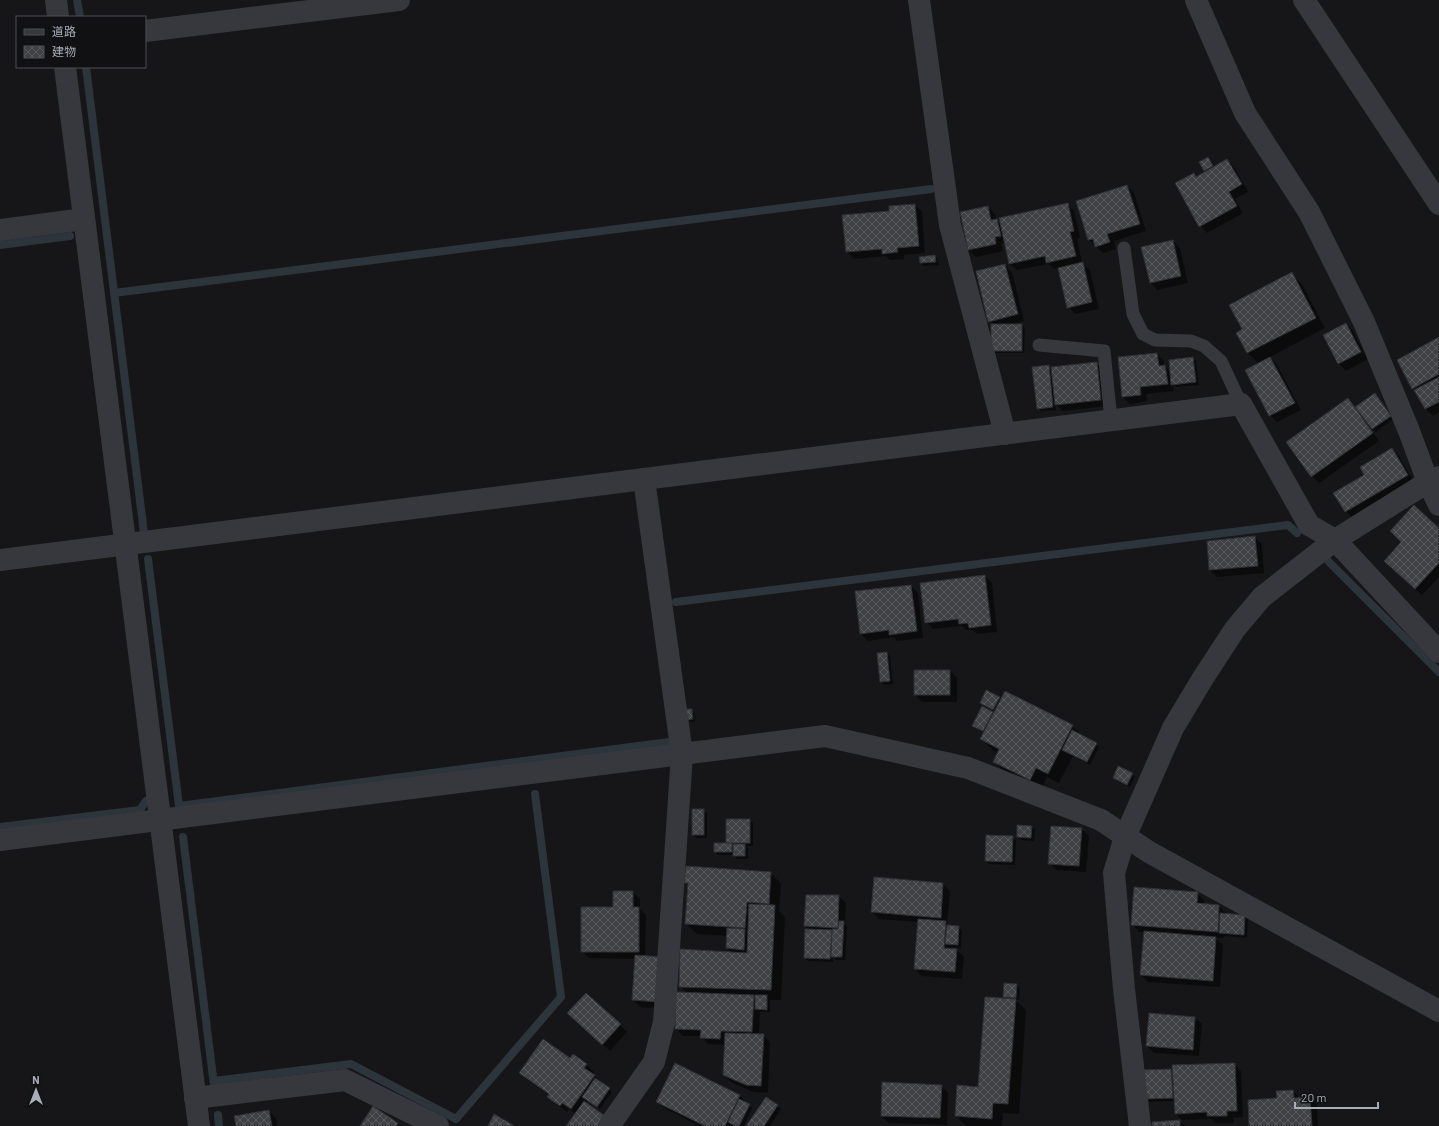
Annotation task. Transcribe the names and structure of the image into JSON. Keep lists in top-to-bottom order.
{
  "legend": ["道路", "建物"],
  "scale_bar": "20 m",
  "north": "top"
}
